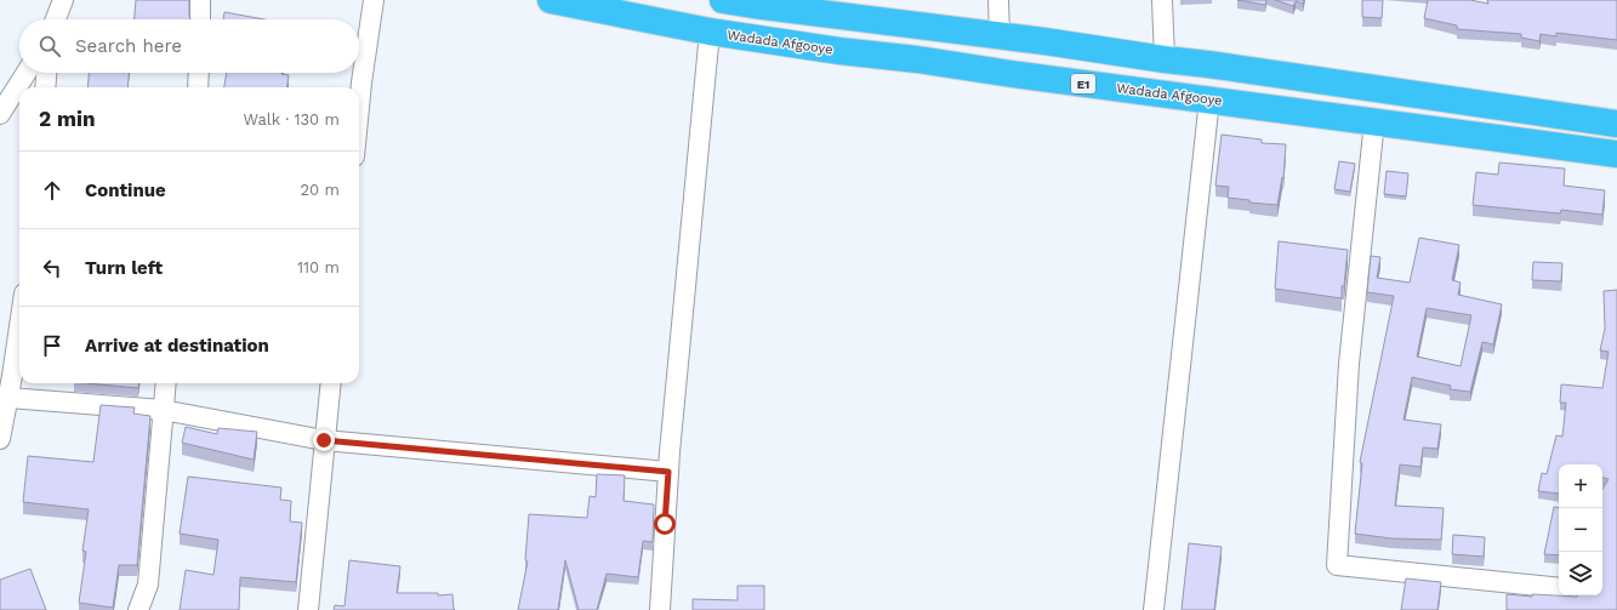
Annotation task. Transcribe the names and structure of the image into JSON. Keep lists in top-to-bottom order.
{
  "streets": {
    "highway": ["Wadada Afgooye", "E1"]
  },
  "page": {
    "search": "Search here",
    "heading": ["2 min", "Walk · 130 m"],
    "list": [
      ["Continue", "20 m"],
      ["Turn left", "110 m"],
      "Arrive at destination"
    ],
    "map_buttons": ["+", "−"]
  }
}
